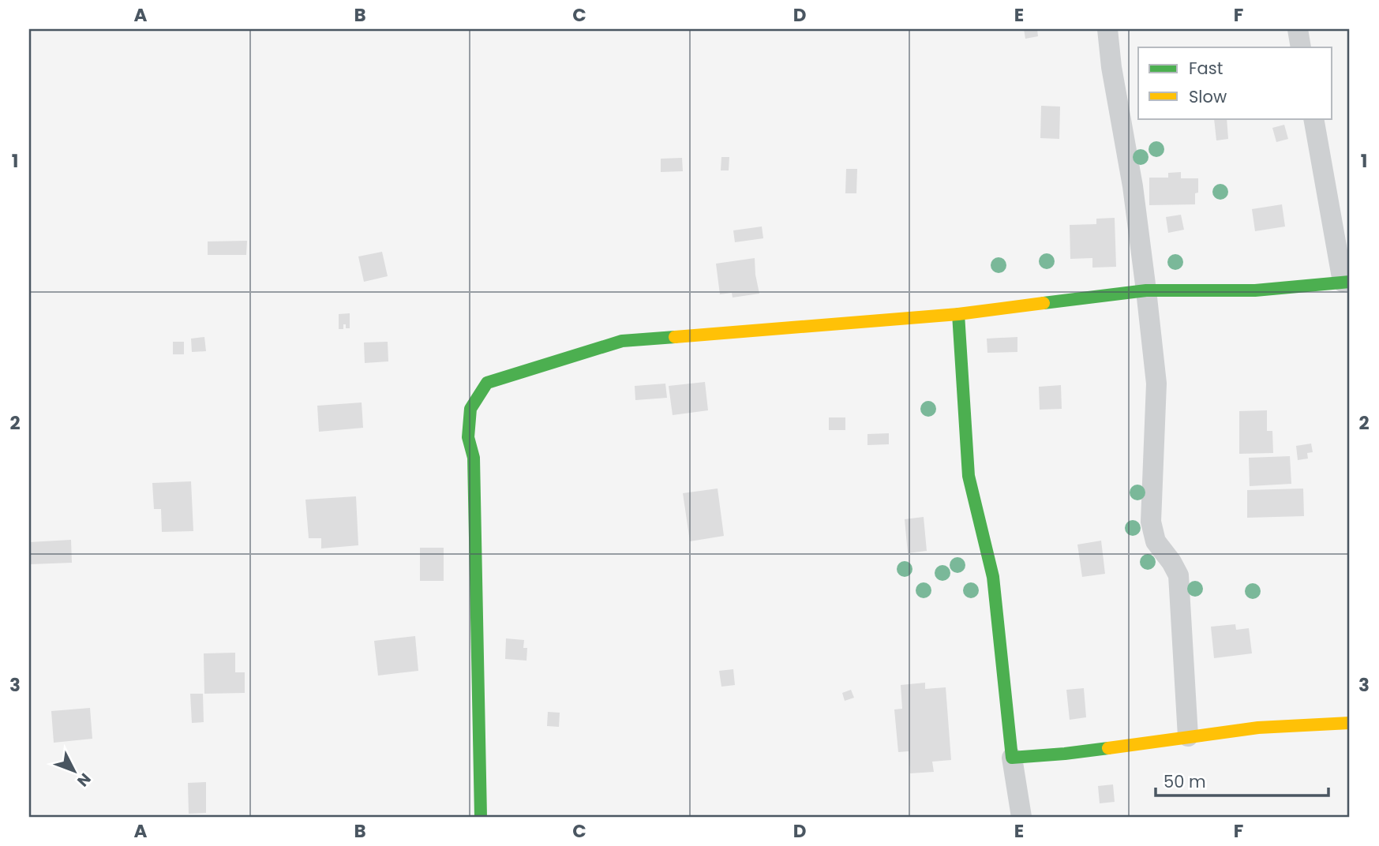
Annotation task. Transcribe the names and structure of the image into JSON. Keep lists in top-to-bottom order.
{
  "legend": ["Fast", "Slow"],
  "scale_bar": "50 m",
  "north": "bottom right",
  "grid": {
    "columns": [
      "A",
      "B",
      "C",
      "D",
      "E",
      "F"
    ],
    "rows": ["1", "2", "3"]
  }
}
